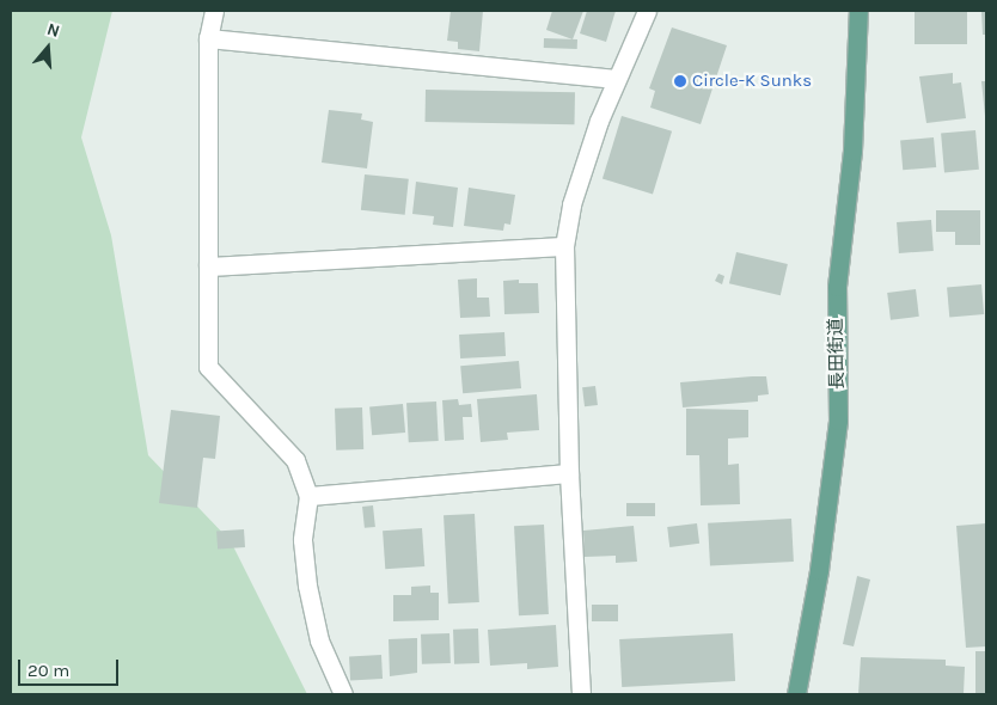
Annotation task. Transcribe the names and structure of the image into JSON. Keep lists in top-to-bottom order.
{
  "streets": {
    "main road": ["長田街道"]
  },
  "places": ["Circle-K Sunks"],
  "scale_bar": "20 m",
  "north": "top"
}
